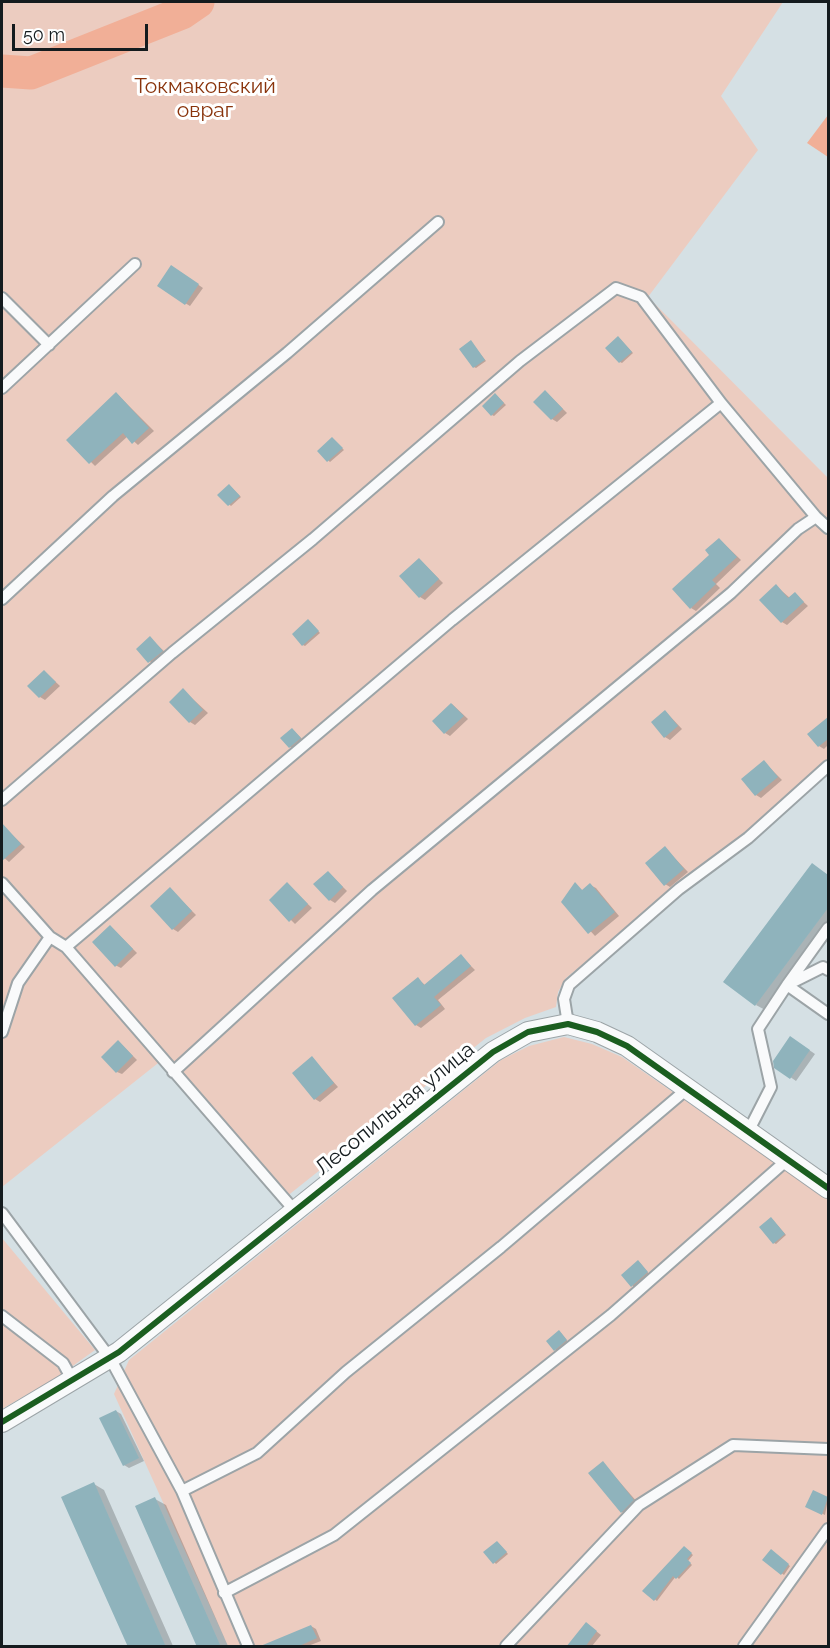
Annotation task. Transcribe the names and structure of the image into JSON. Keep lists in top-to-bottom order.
{
  "streets": {
    "street": ["Лесопильная улица"]
  },
  "parks": ["Токмаковский овраг"],
  "scale_bar": "50 m"
}
